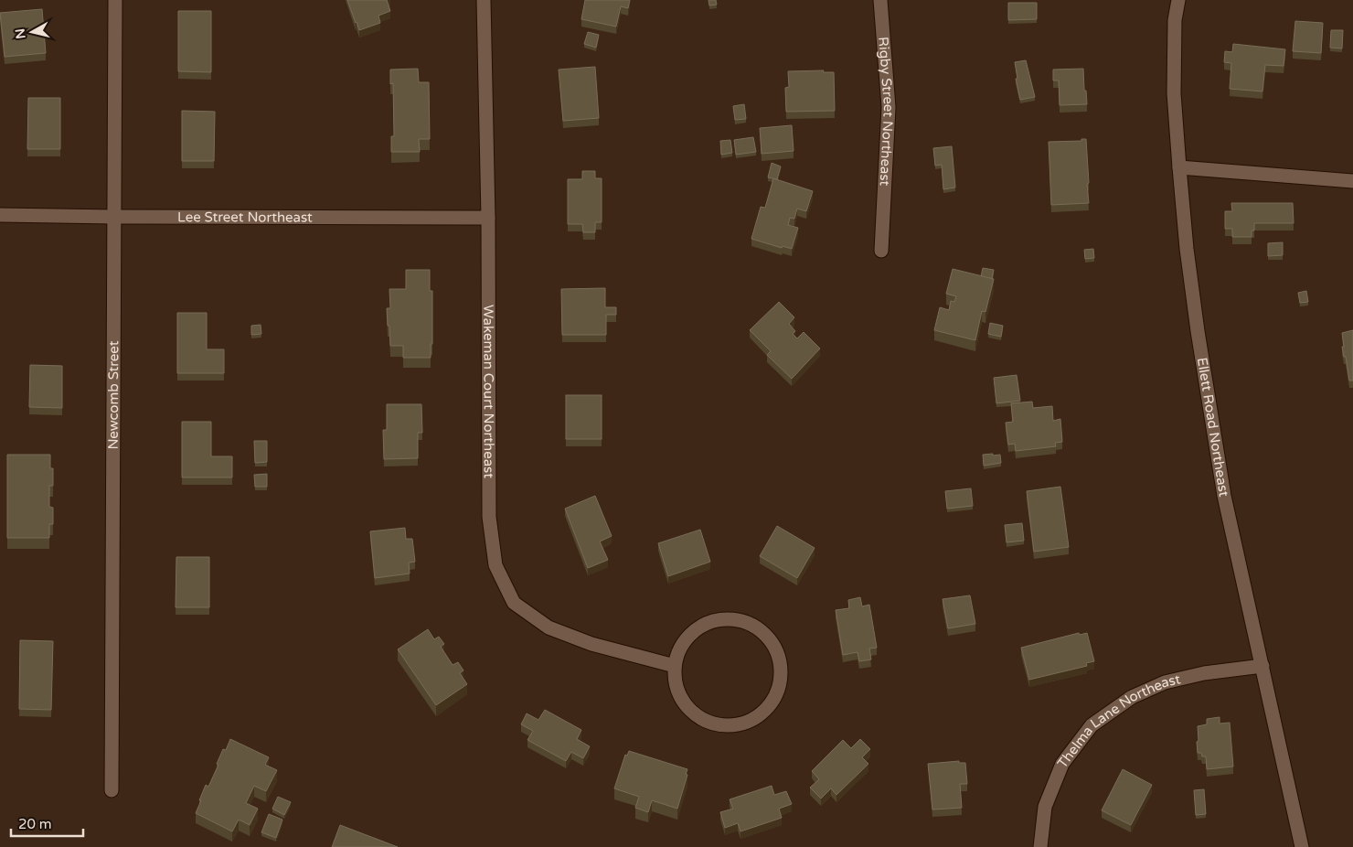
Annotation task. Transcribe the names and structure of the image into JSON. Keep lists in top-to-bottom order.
{
  "streets": {
    "street": [
      "Rigby Street Northeast",
      "Lee Street Northeast",
      "Wakeman Court Northeast",
      "Newcomb Street",
      "Ellett Road Northeast",
      "Thelma Lane Northeast"
    ]
  },
  "crossings": [
    ["Lee Street Northeast", "Wakeman Court Northeast"],
    ["Lee Street Northeast", "Newcomb Street"],
    ["Ellett Road Northeast", "Thelma Lane Northeast"]
  ],
  "scale_bar": "20 m",
  "north": "left"
}
